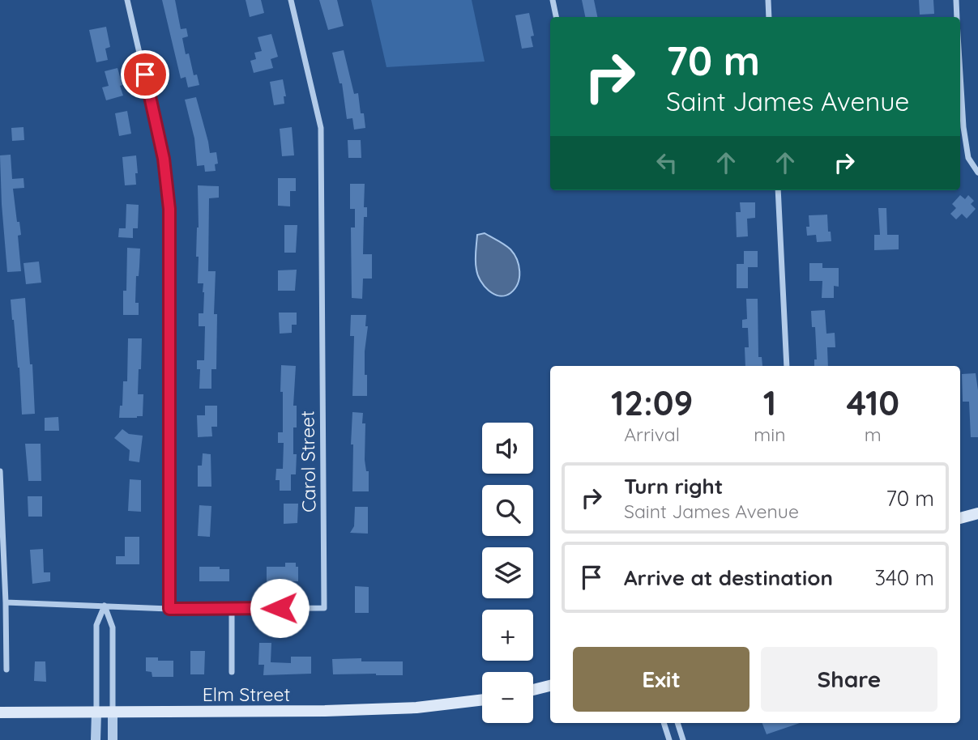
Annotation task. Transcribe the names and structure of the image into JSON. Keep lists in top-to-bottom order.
{
  "streets": {
    "main road": ["Elm Street"],
    "street": ["Carol Street"]
  },
  "page": {
    "turn": ["70 m", "Saint James Avenue"],
    "eta": [
      "12:09",
      "Arrival",
      "1",
      "min",
      "410",
      "m"
    ],
    "map_buttons": ["+", "−"],
    "list": [
      {
        "name": "Turn right",
        "note": "Saint James Avenue",
        "value": "70 m"
      },
      {
        "name": "Arrive at destination",
        "value": "340 m"
      }
    ],
    "buttons": ["Exit", "Share"]
  }
}
